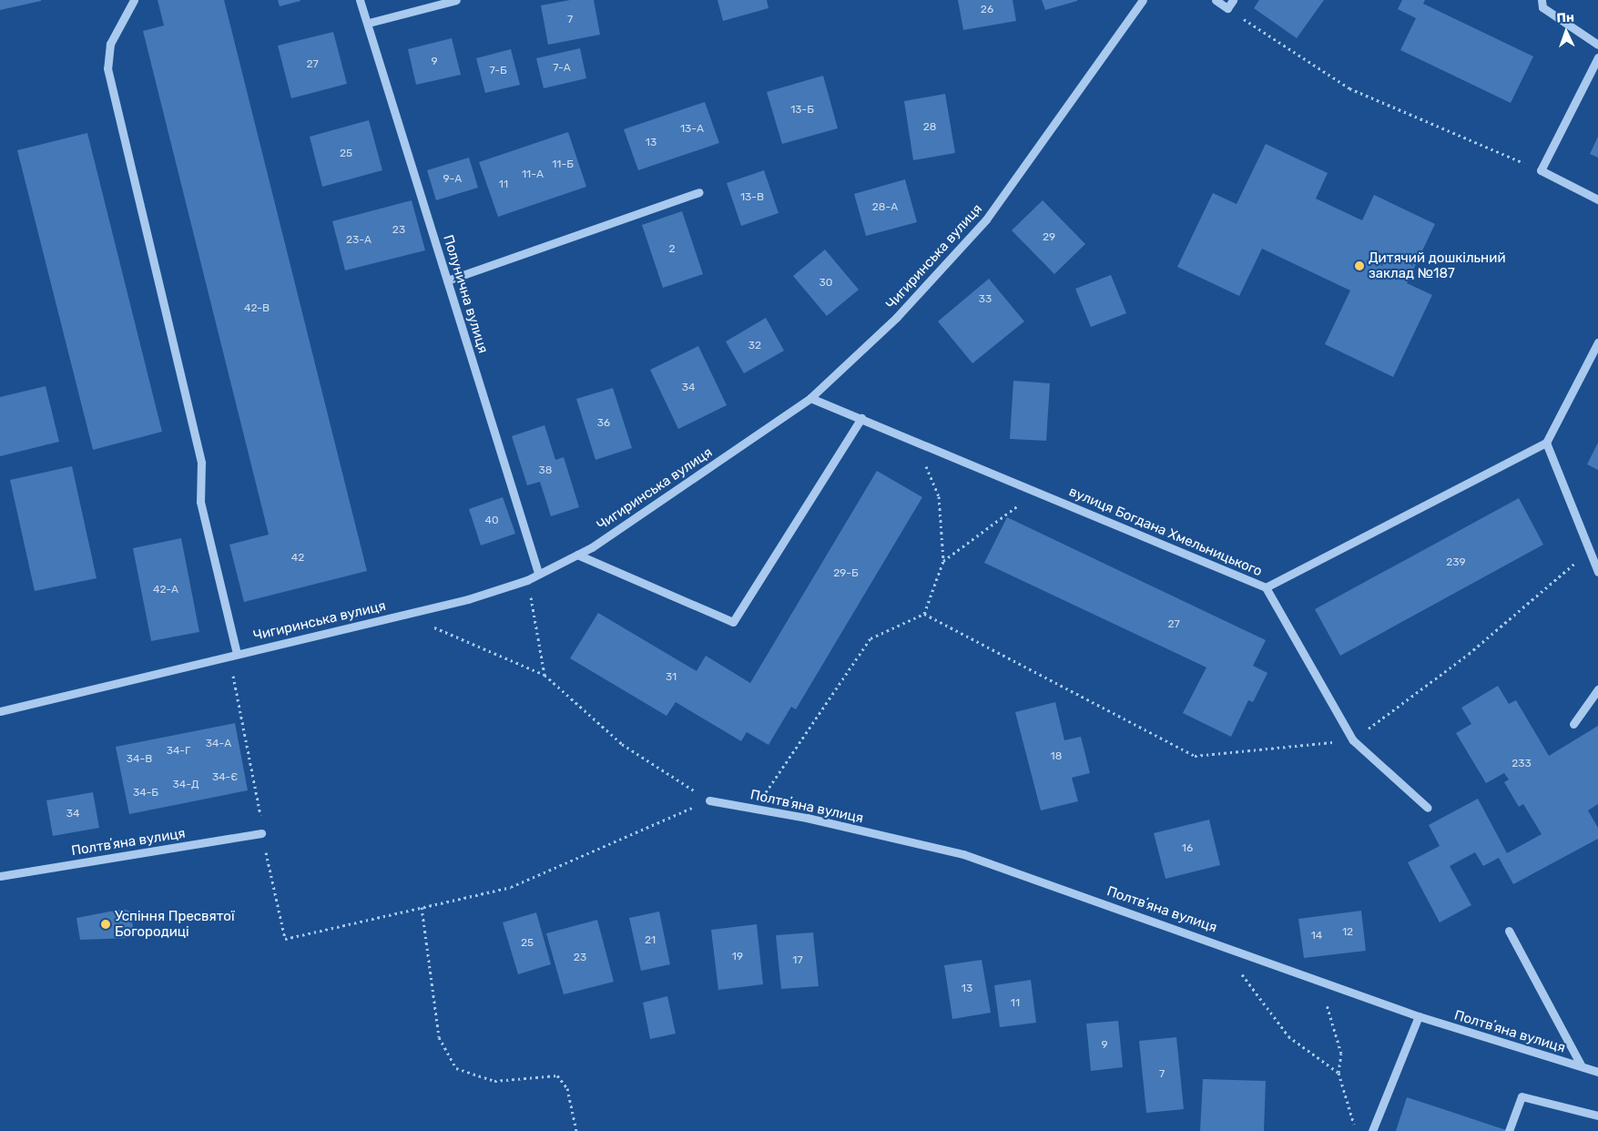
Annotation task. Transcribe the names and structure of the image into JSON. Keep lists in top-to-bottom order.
{
  "streets": {
    "street": [
      "Чигиринська вулиця",
      "Полунична вулиця",
      "вулиця Богдана Хмельницького",
      "Полтвʼяна вулиця"
    ]
  },
  "crossings": [
    ["Чигиринська вулиця", "Полунична вулиця"],
    ["Чигиринська вулиця", "вулиця Богдана Хмельницького"]
  ],
  "places": ["Дитячий дошкільний заклад №187", "Успіння Пресвятої Богородиці"],
  "house_numbers": [
    "26",
    "7",
    "9",
    "27",
    "7-А",
    "7-Б",
    "13-Б",
    "28",
    "13-А",
    "13",
    "25",
    "11-Б",
    "11-А",
    "9-А",
    "11",
    "13-В",
    "28-А",
    "23",
    "29",
    "23-А",
    "2",
    "30",
    "33",
    "42-В",
    "32",
    "34",
    "36",
    "38",
    "40",
    "42",
    "239",
    "29-Б",
    "42-А",
    "27",
    "31",
    "34-А",
    "34-Г",
    "18",
    "34-В",
    "233",
    "34-Є",
    "34-Д",
    "34-Б",
    "34",
    "16",
    "12",
    "14",
    "21",
    "25",
    "19",
    "23",
    "17",
    "13",
    "11",
    "9",
    "7"
  ],
  "north": "top"
}
